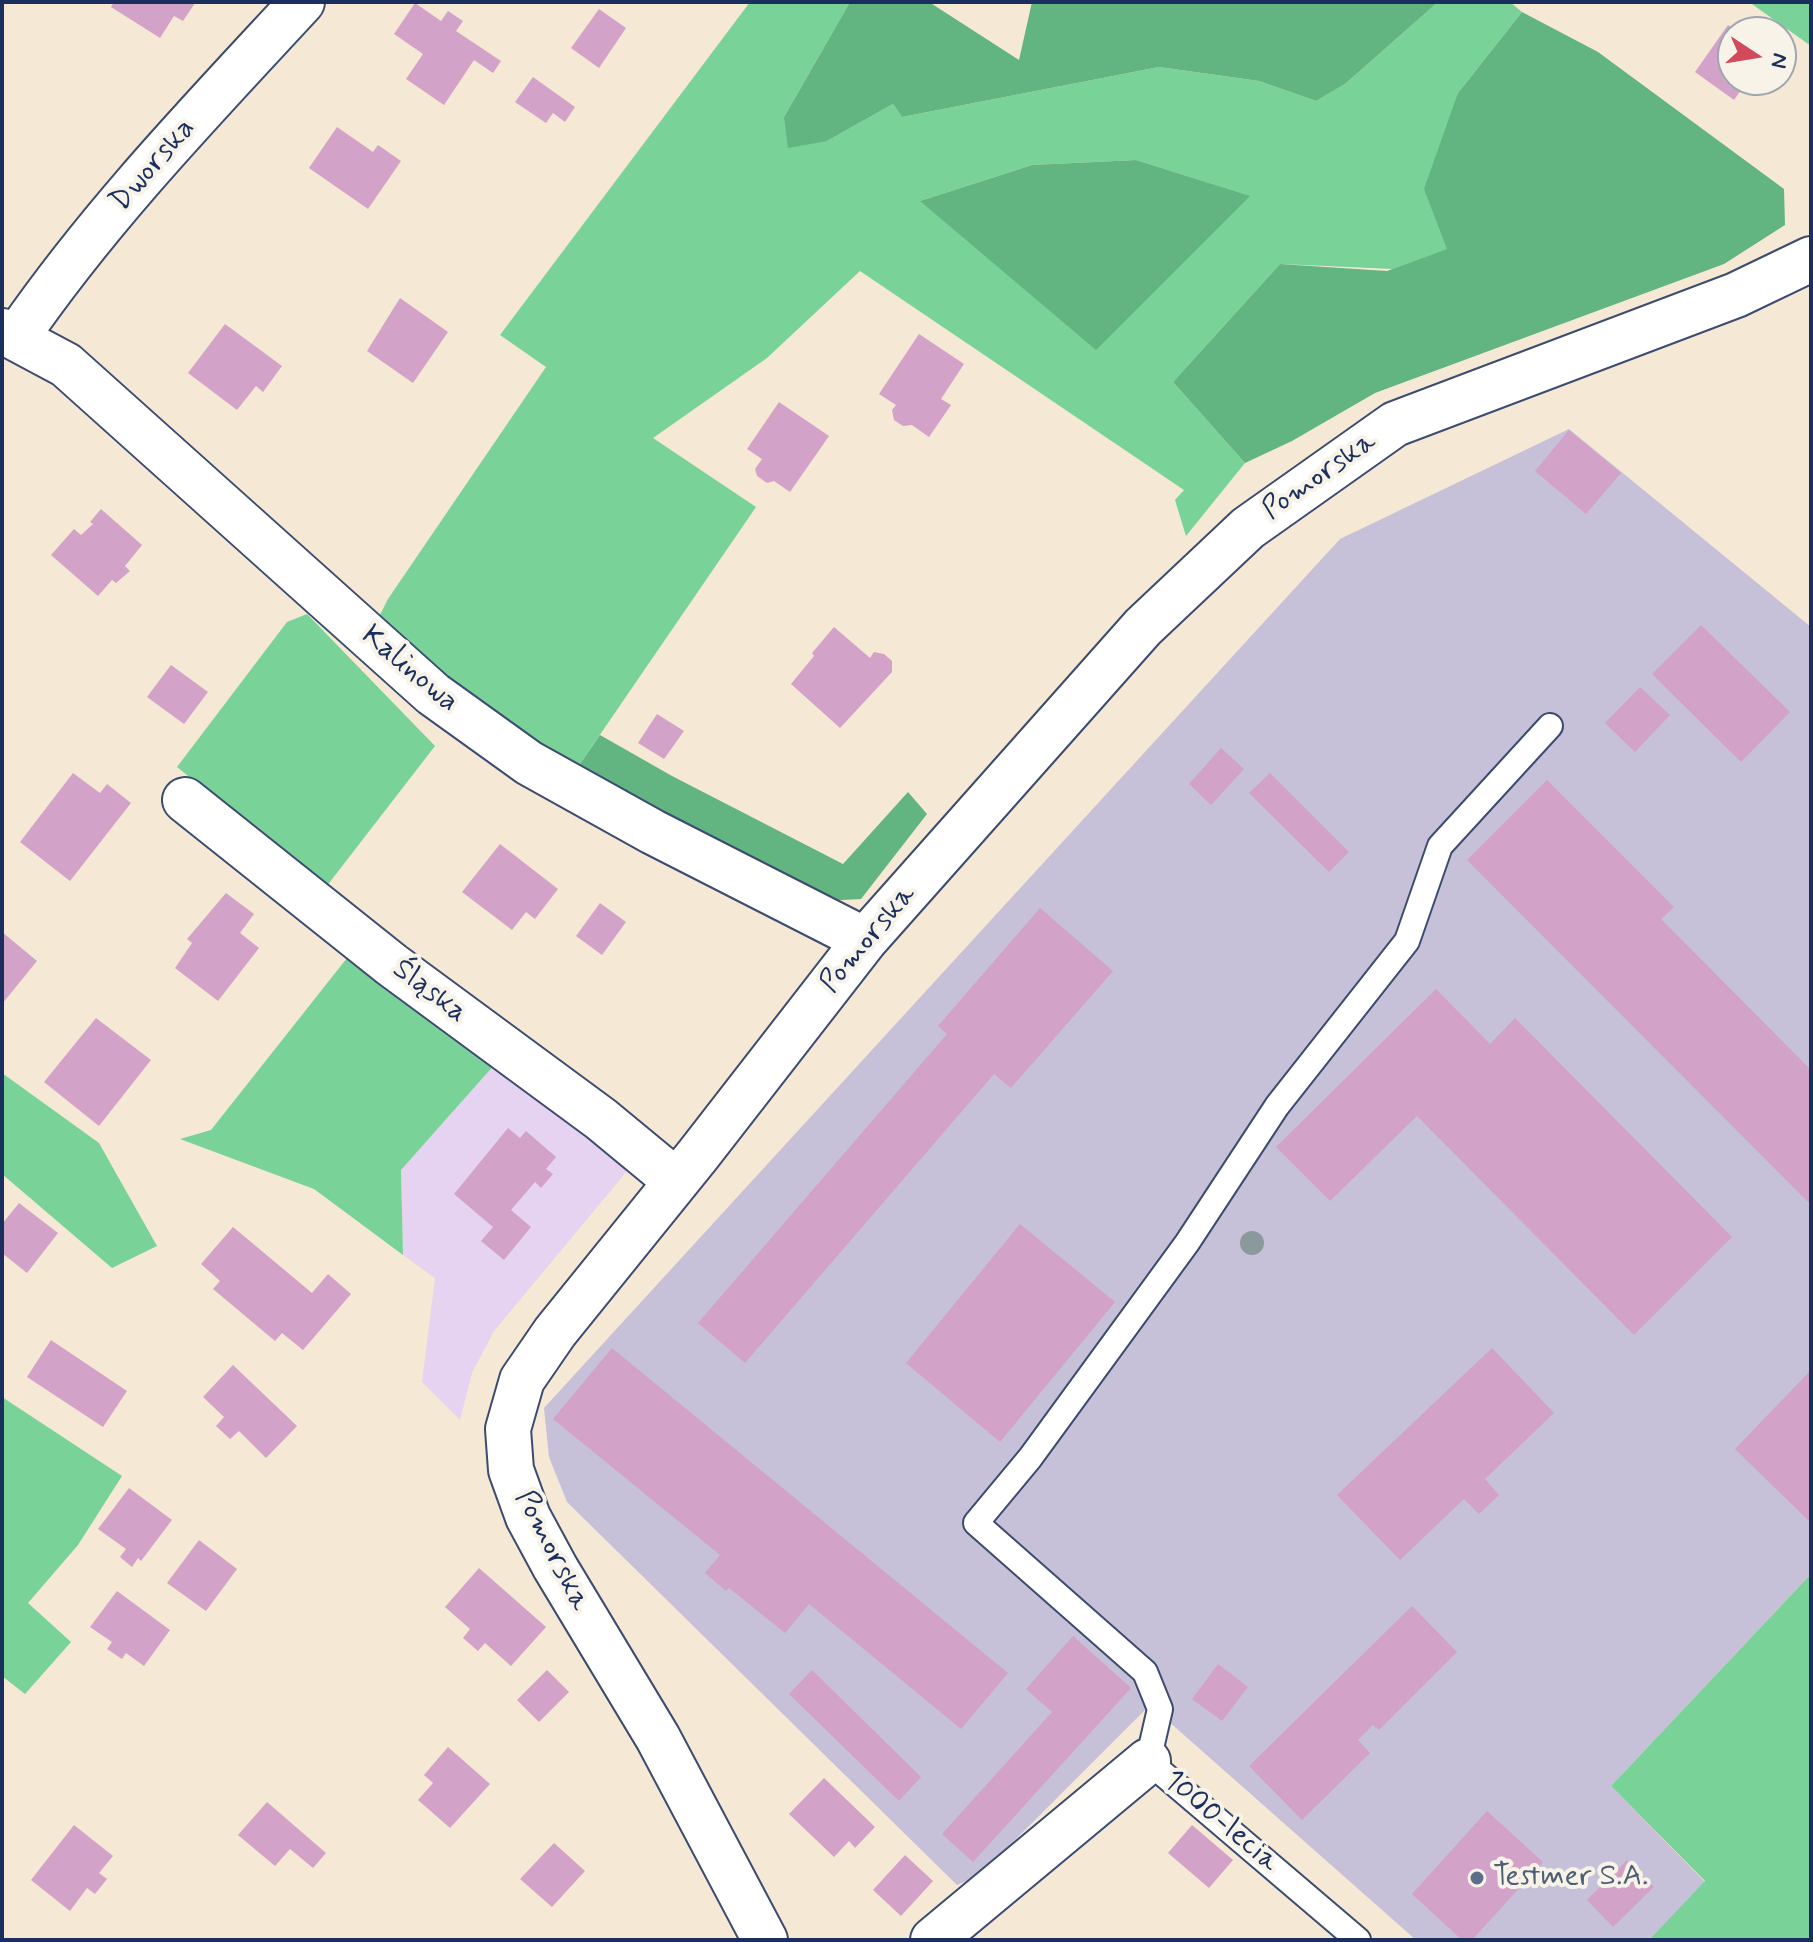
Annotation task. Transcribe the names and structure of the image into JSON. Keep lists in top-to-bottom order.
{
  "streets": {
    "street": [
      "Dworska",
      "Pomorska",
      "Kalinowa",
      "Śląska",
      "1000-lecia"
    ]
  },
  "crossings": [
    ["Dworska", "Kalinowa"],
    ["Pomorska", "Kalinowa"],
    ["Pomorska", "Śląska"]
  ],
  "places": ["Testmer S.A."],
  "north": "right"
}
